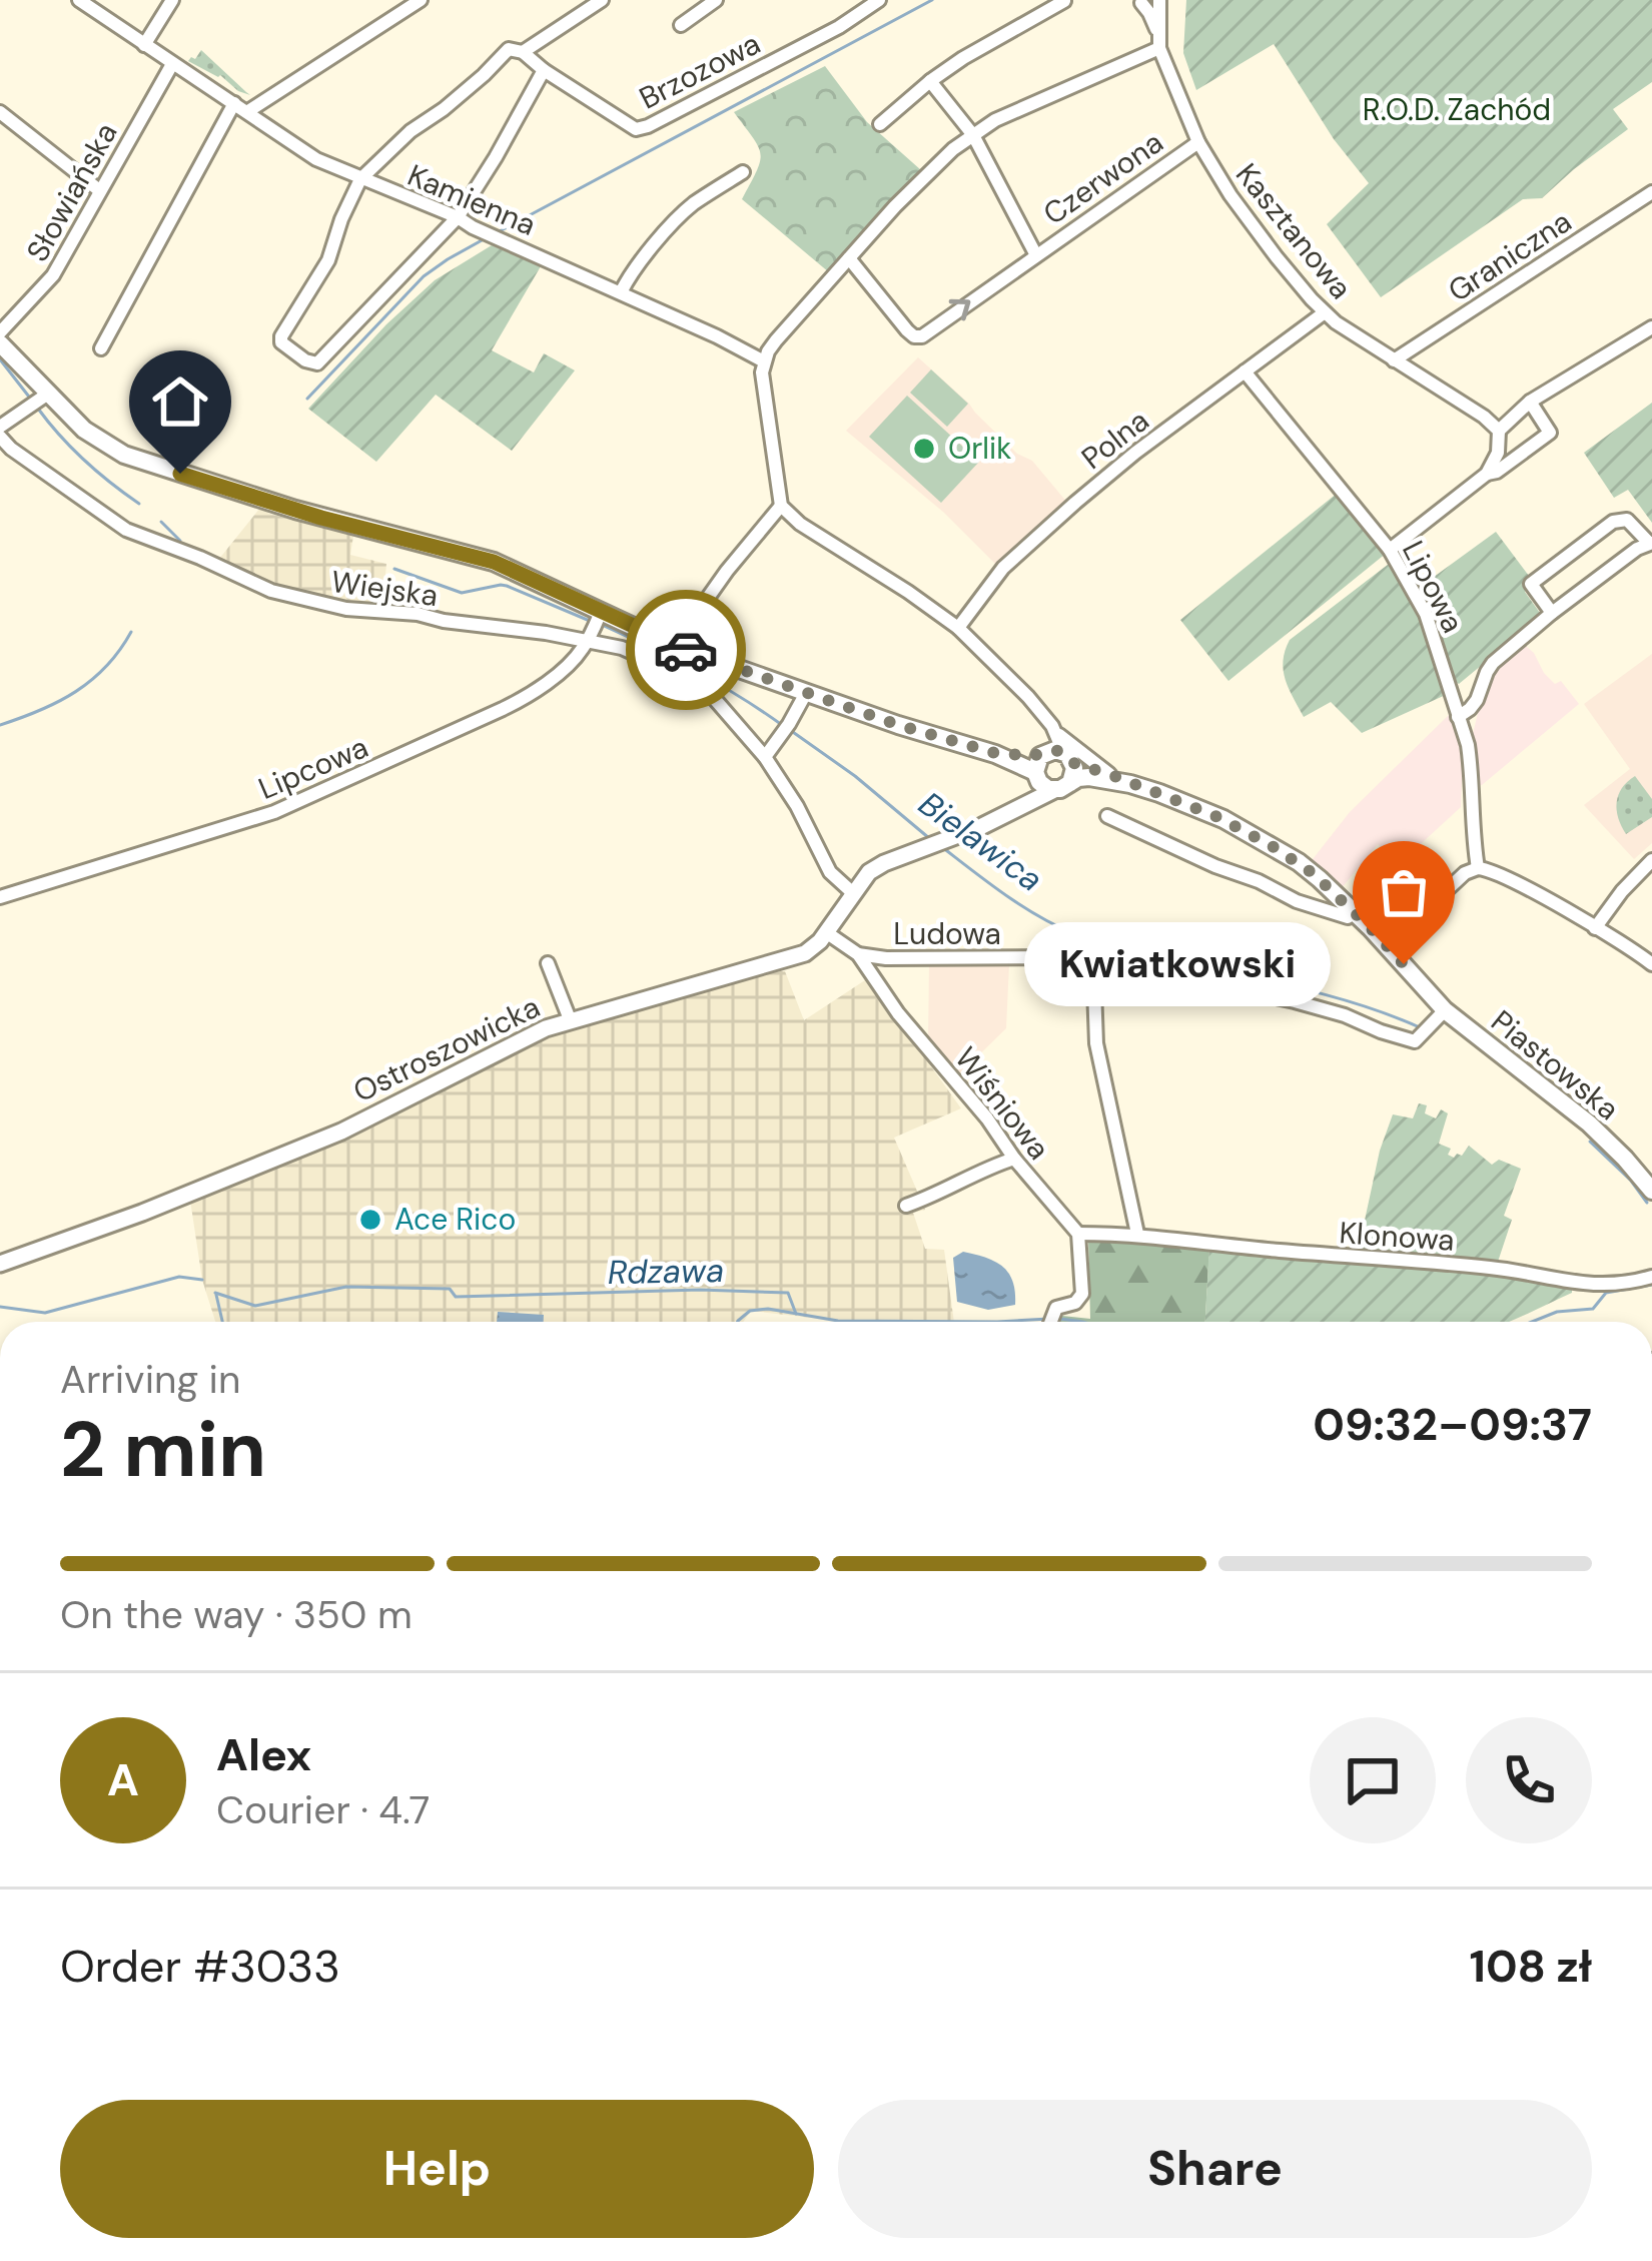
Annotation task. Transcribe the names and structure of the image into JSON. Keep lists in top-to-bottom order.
{
  "streets": {
    "main road": ["Piastowska"],
    "street": [
      "Brzozowa",
      "Czerwona",
      "Słowiańska",
      "Kamienna",
      "Kasztanowa",
      "Graniczna",
      "Polna",
      "Lipowa",
      "Wiejska",
      "Lipcowa",
      "Ludowa",
      "Ostroszowicka",
      "Wiśniowa",
      "Klonowa"
    ]
  },
  "crossings": [
    ["Czerwona", "Kasztanowa"],
    ["Słowiańska", "Kamienna"],
    ["Kasztanowa", "Graniczna"],
    ["Kasztanowa", "Polna"],
    ["Polna", "Lipowa"],
    ["Wiejska", "Lipcowa"],
    ["Wiejska", "Ostroszowicka"],
    ["Ludowa", "Piastowska"],
    ["Ludowa", "Wiśniowa"],
    ["Ostroszowicka", "Piastowska"],
    ["Ostroszowicka", "Wiśniowa"],
    ["Wiśniowa", "Klonowa"]
  ],
  "water": ["Bielawica", "Rdzawa"],
  "parks": ["R.O.D. Zachód"],
  "places": ["Orlik", "Kwiatkowski", "Ace Rico"],
  "page": {
    "bubble": "Kwiatkowski",
    "heading": ["2 min", "Arriving in", "09:32–09:37"],
    "panel": [
      "Alex",
      "Courier · 4.7",
      "Order #3033",
      "108 zł"
    ],
    "bar": "On the way · 350 m",
    "round": "A",
    "buttons": ["Help", "Share"]
  }
}
